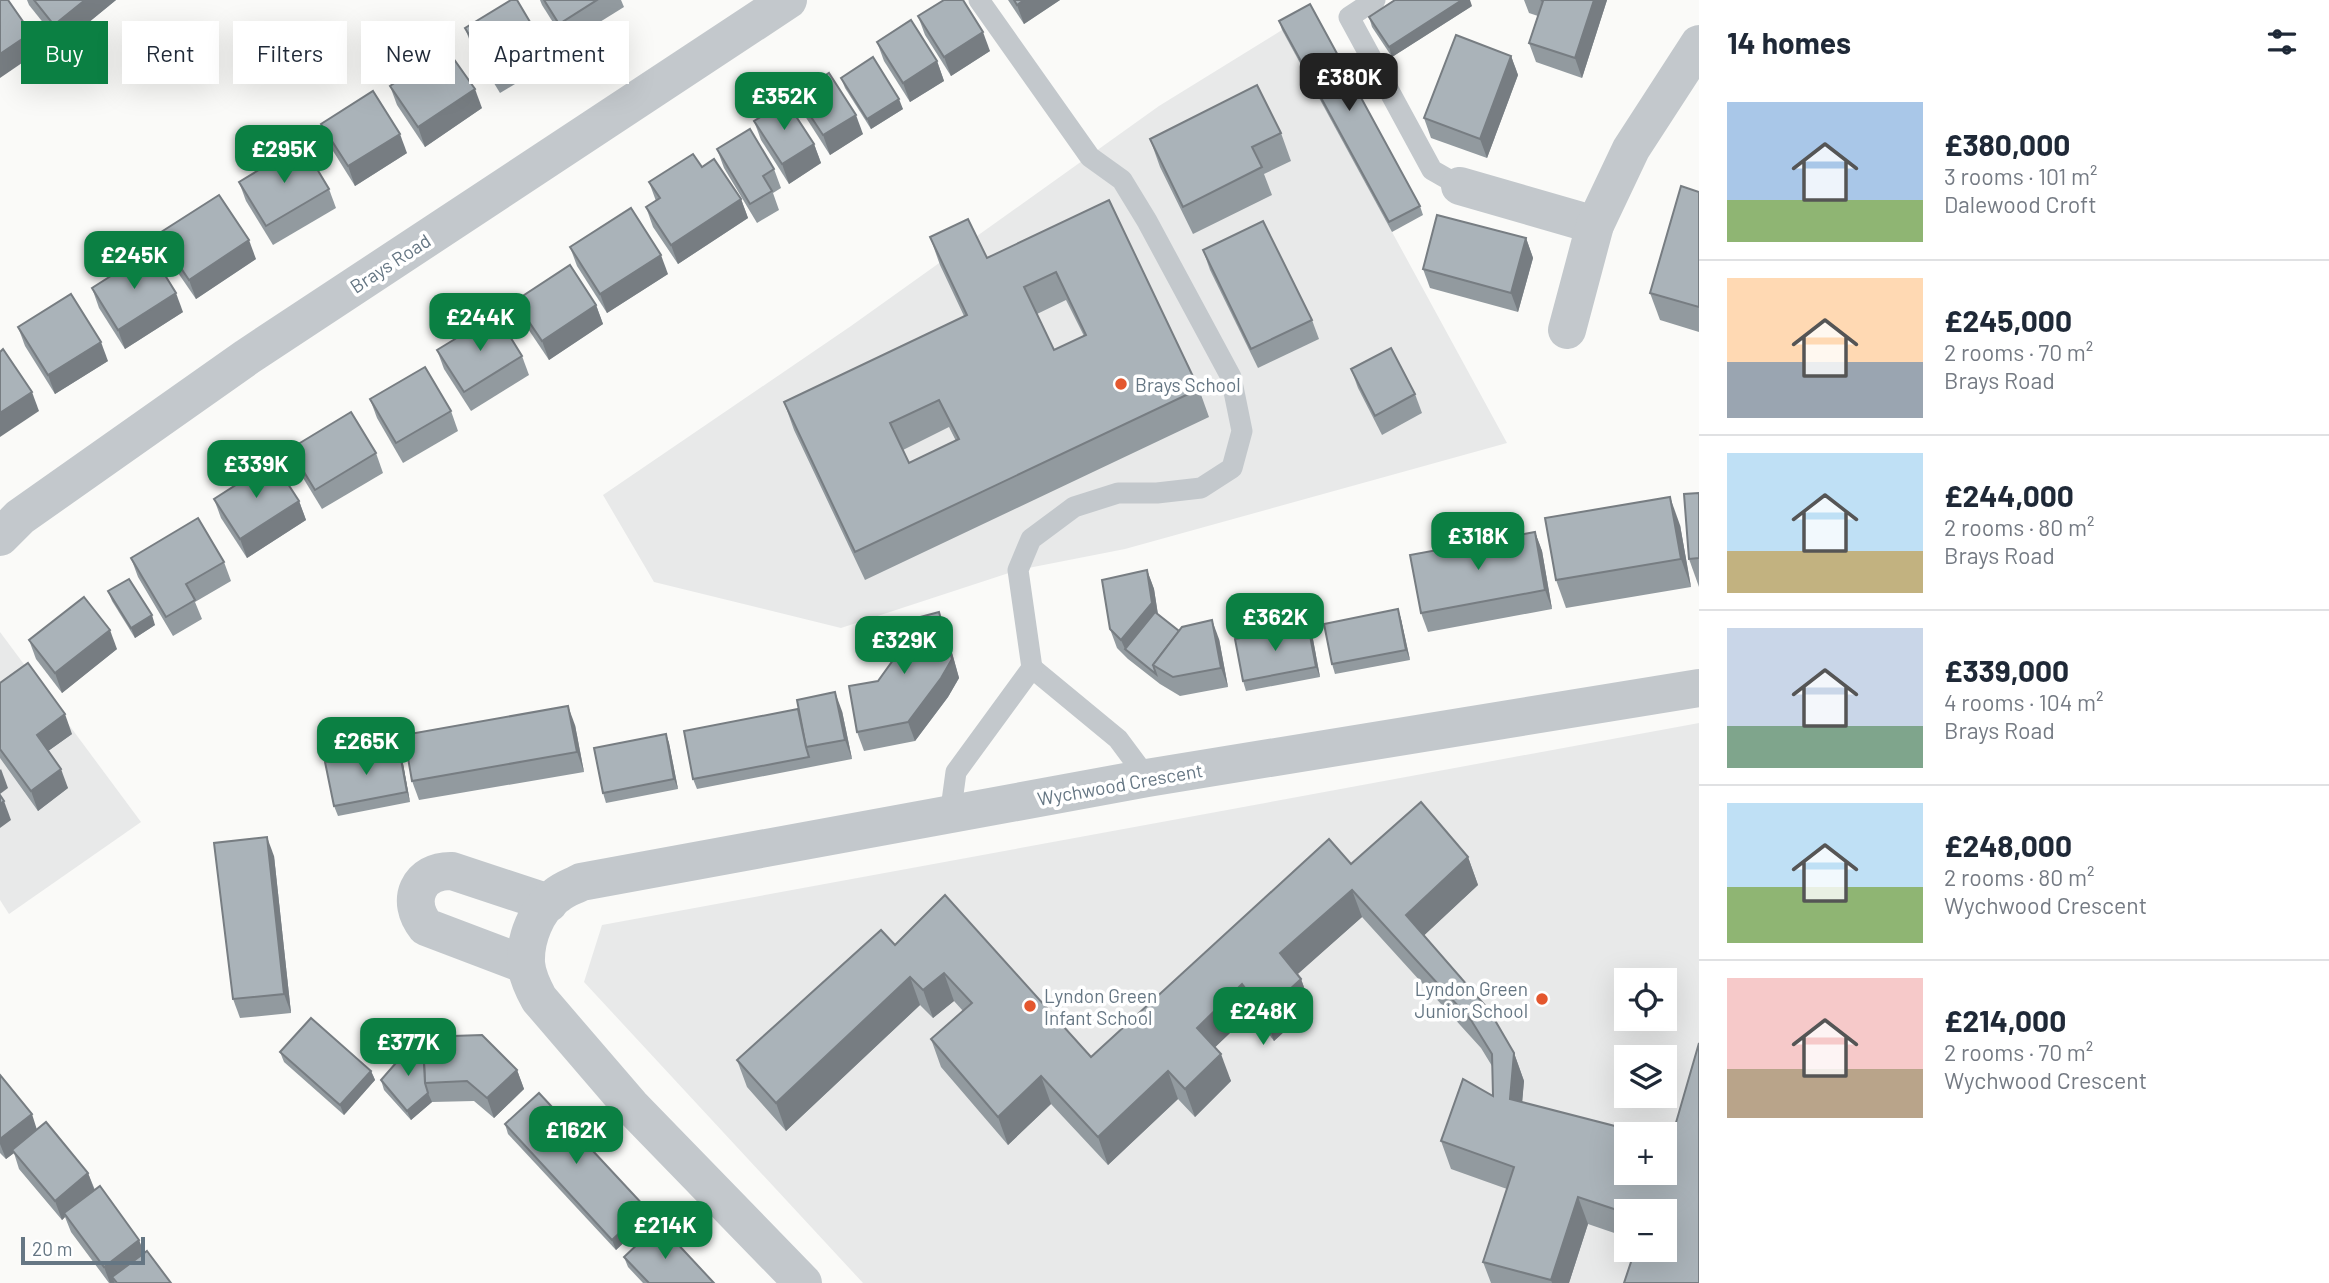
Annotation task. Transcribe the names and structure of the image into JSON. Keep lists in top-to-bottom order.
{
  "streets": {
    "street": ["Brays Road", "Wychwood Crescent"]
  },
  "places": ["Brays School", "Lyndon Green Junior School", "Lyndon Green Infant School"],
  "scale_bar": "20 m",
  "page": {
    "heading": "14 homes",
    "chip": [
      "Buy",
      "Rent",
      "Filters",
      "New",
      "Apartment"
    ],
    "price": [
      "£380K",
      "£352K",
      "£295K",
      "£245K",
      "£244K",
      "£339K",
      "£318K",
      "£362K",
      "£329K",
      "£265K",
      "£248K",
      "£377K",
      "£162K",
      "£214K"
    ],
    "list": [
      {
        "name": "£380,000",
        "note": "3 rooms · 101 m² · Dalewood Croft"
      },
      {
        "name": "£245,000",
        "note": "2 rooms · 70 m² · Brays Road"
      },
      {
        "name": "£244,000",
        "note": "2 rooms · 80 m² · Brays Road"
      },
      {
        "name": "£339,000",
        "note": "4 rooms · 104 m² · Brays Road"
      },
      {
        "name": "£248,000",
        "note": "2 rooms · 80 m² · Wychwood Crescent"
      },
      {
        "name": "£214,000",
        "note": "2 rooms · 70 m² · Wychwood Crescent"
      }
    ],
    "map_buttons": ["+", "−"],
    "scale": "20 m"
  }
}
